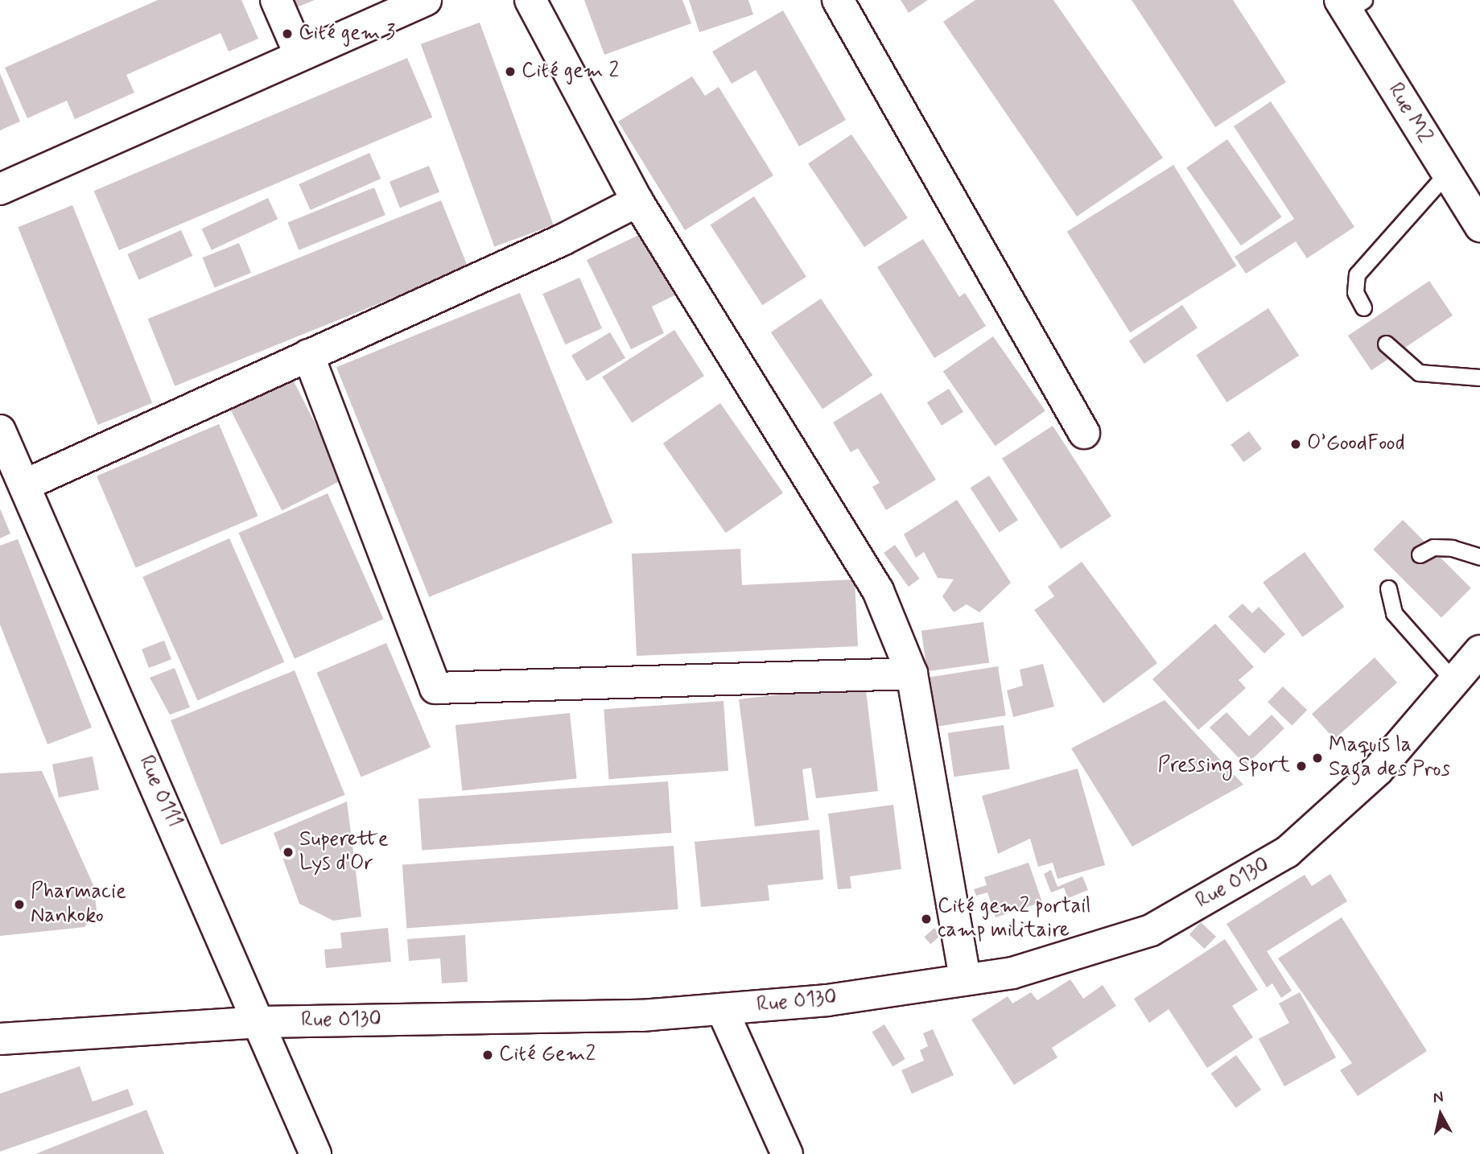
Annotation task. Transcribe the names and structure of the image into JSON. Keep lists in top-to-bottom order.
{
  "streets": {
    "street": ["Rue M2", "Rue O111", "Rue O130"]
  },
  "crossings": [
    ["Rue O111", "Rue O130"]
  ],
  "places": [
    "Cité gem 3",
    "Cité gem 2",
    "O’GoodFood",
    "Maquis la Saga des Pros",
    "Pressing Sport",
    "Superette Lys d'Or",
    "Pharmacie Nankoko",
    "Cité gem2 portail camp militaire",
    "Cité Gem2"
  ],
  "north": "top"
}
